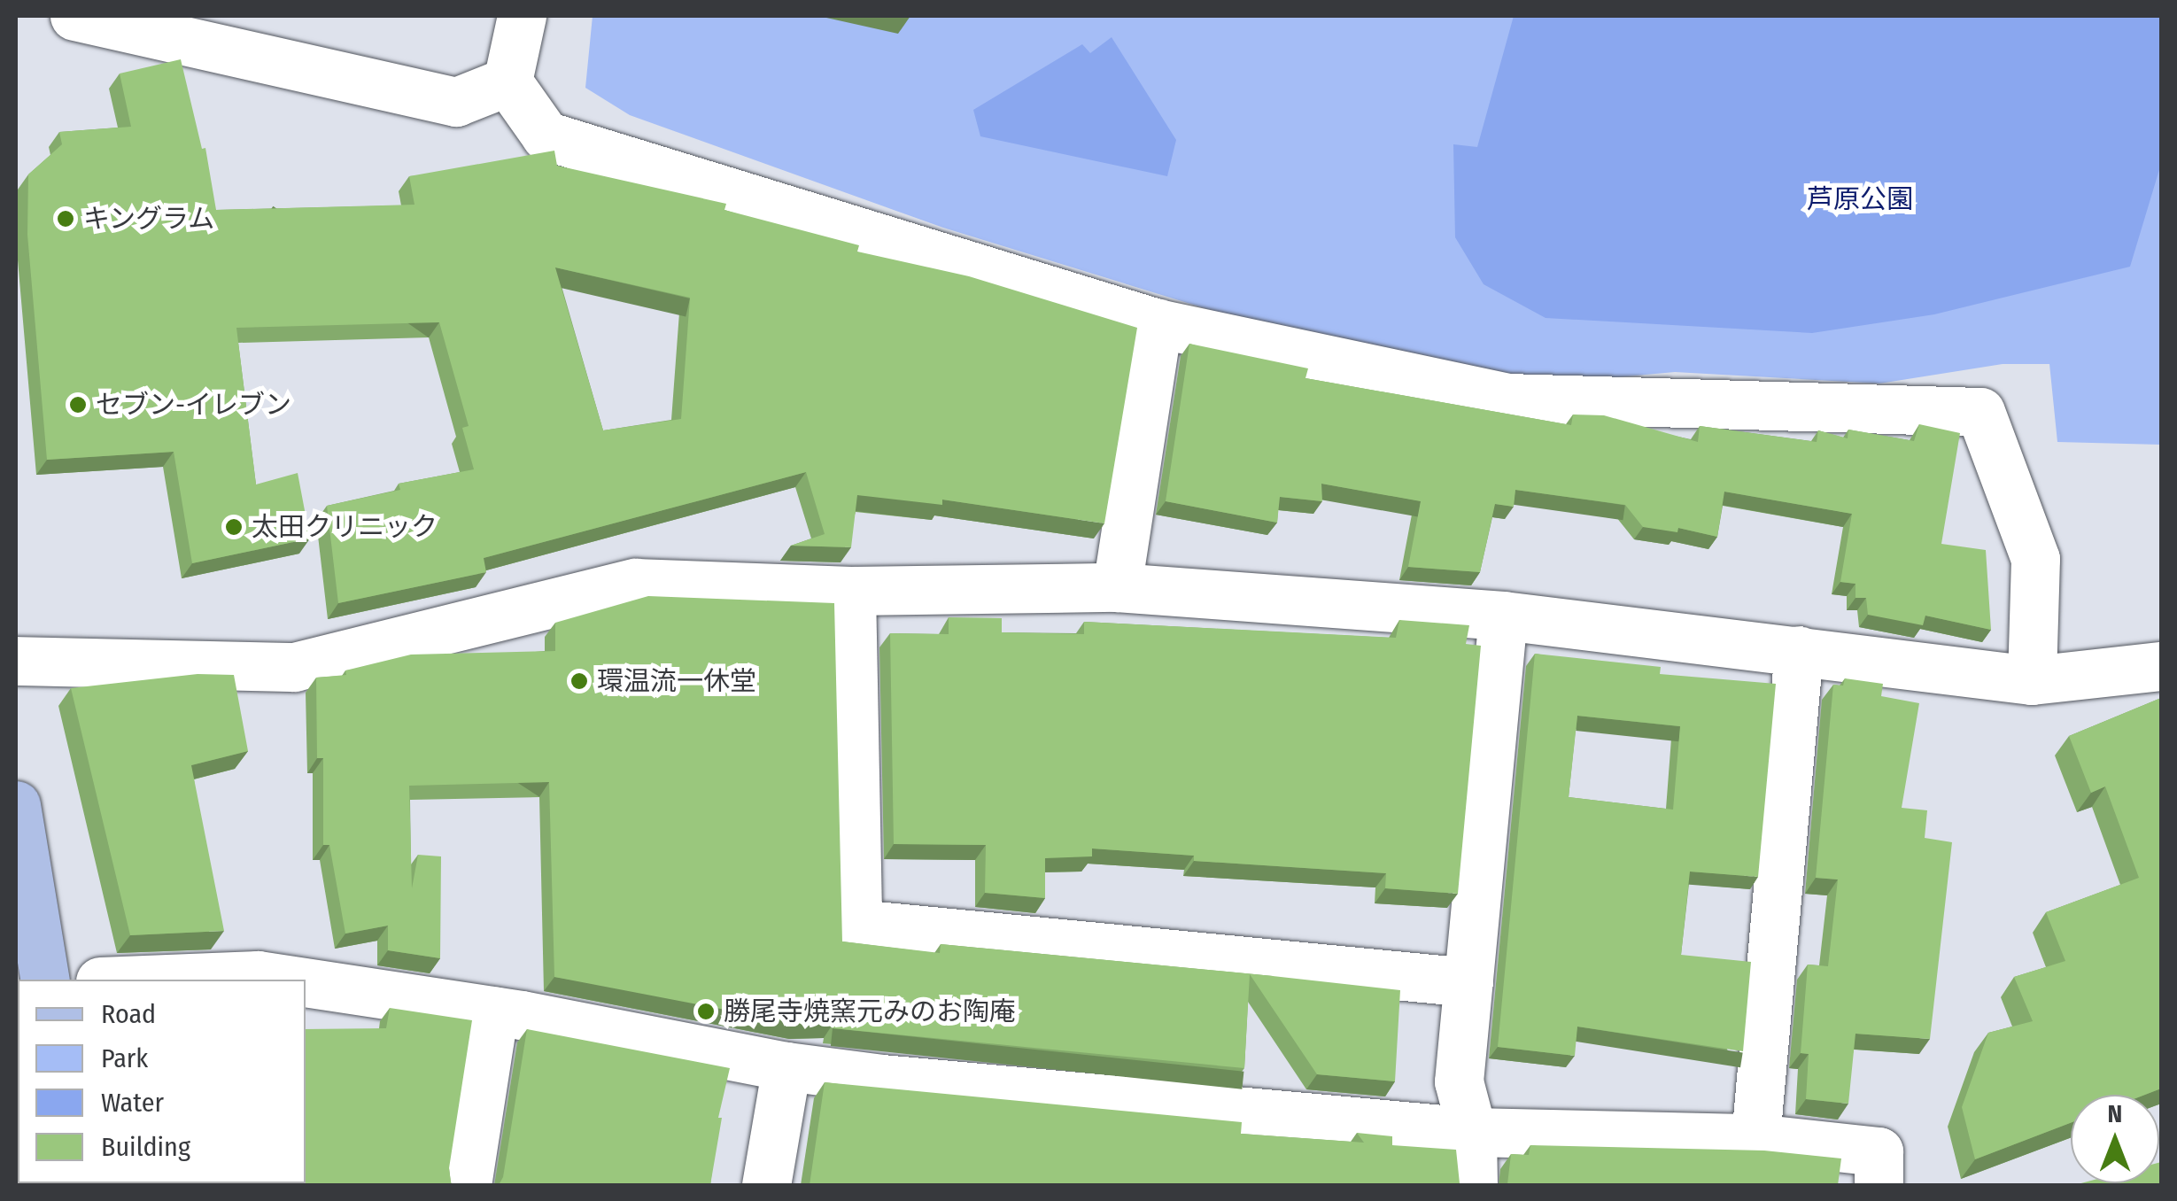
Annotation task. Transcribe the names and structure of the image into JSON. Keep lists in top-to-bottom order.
{
  "parks": ["芦原公園"],
  "places": [
    "キングラム",
    "セブン-イレブン",
    "太田クリニック",
    "環温流一休堂",
    "勝尾寺焼窯元みのお陶庵"
  ],
  "legend": [
    "Road",
    "Park",
    "Water",
    "Building"
  ],
  "north": "top"
}
